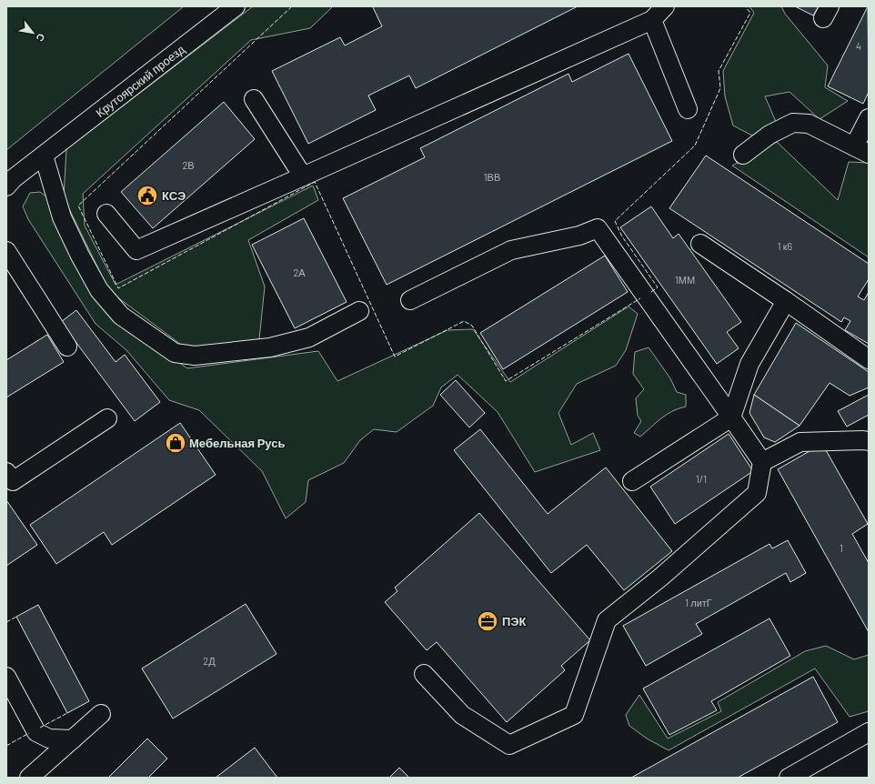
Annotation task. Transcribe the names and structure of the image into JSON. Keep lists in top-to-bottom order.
{
  "streets": {
    "street": ["Крутоярский проезд"]
  },
  "places": {
    "public building": ["КСЭ"],
    "shop": ["Мебельная Русь"],
    "office": ["ПЭК"]
  },
  "house_numbers": [
    "4",
    "2В",
    "1ВВ",
    "1 к6",
    "2А",
    "1ММ",
    "1/1",
    "1",
    "1 литГ",
    "2Д"
  ],
  "north": "bottom right"
}
